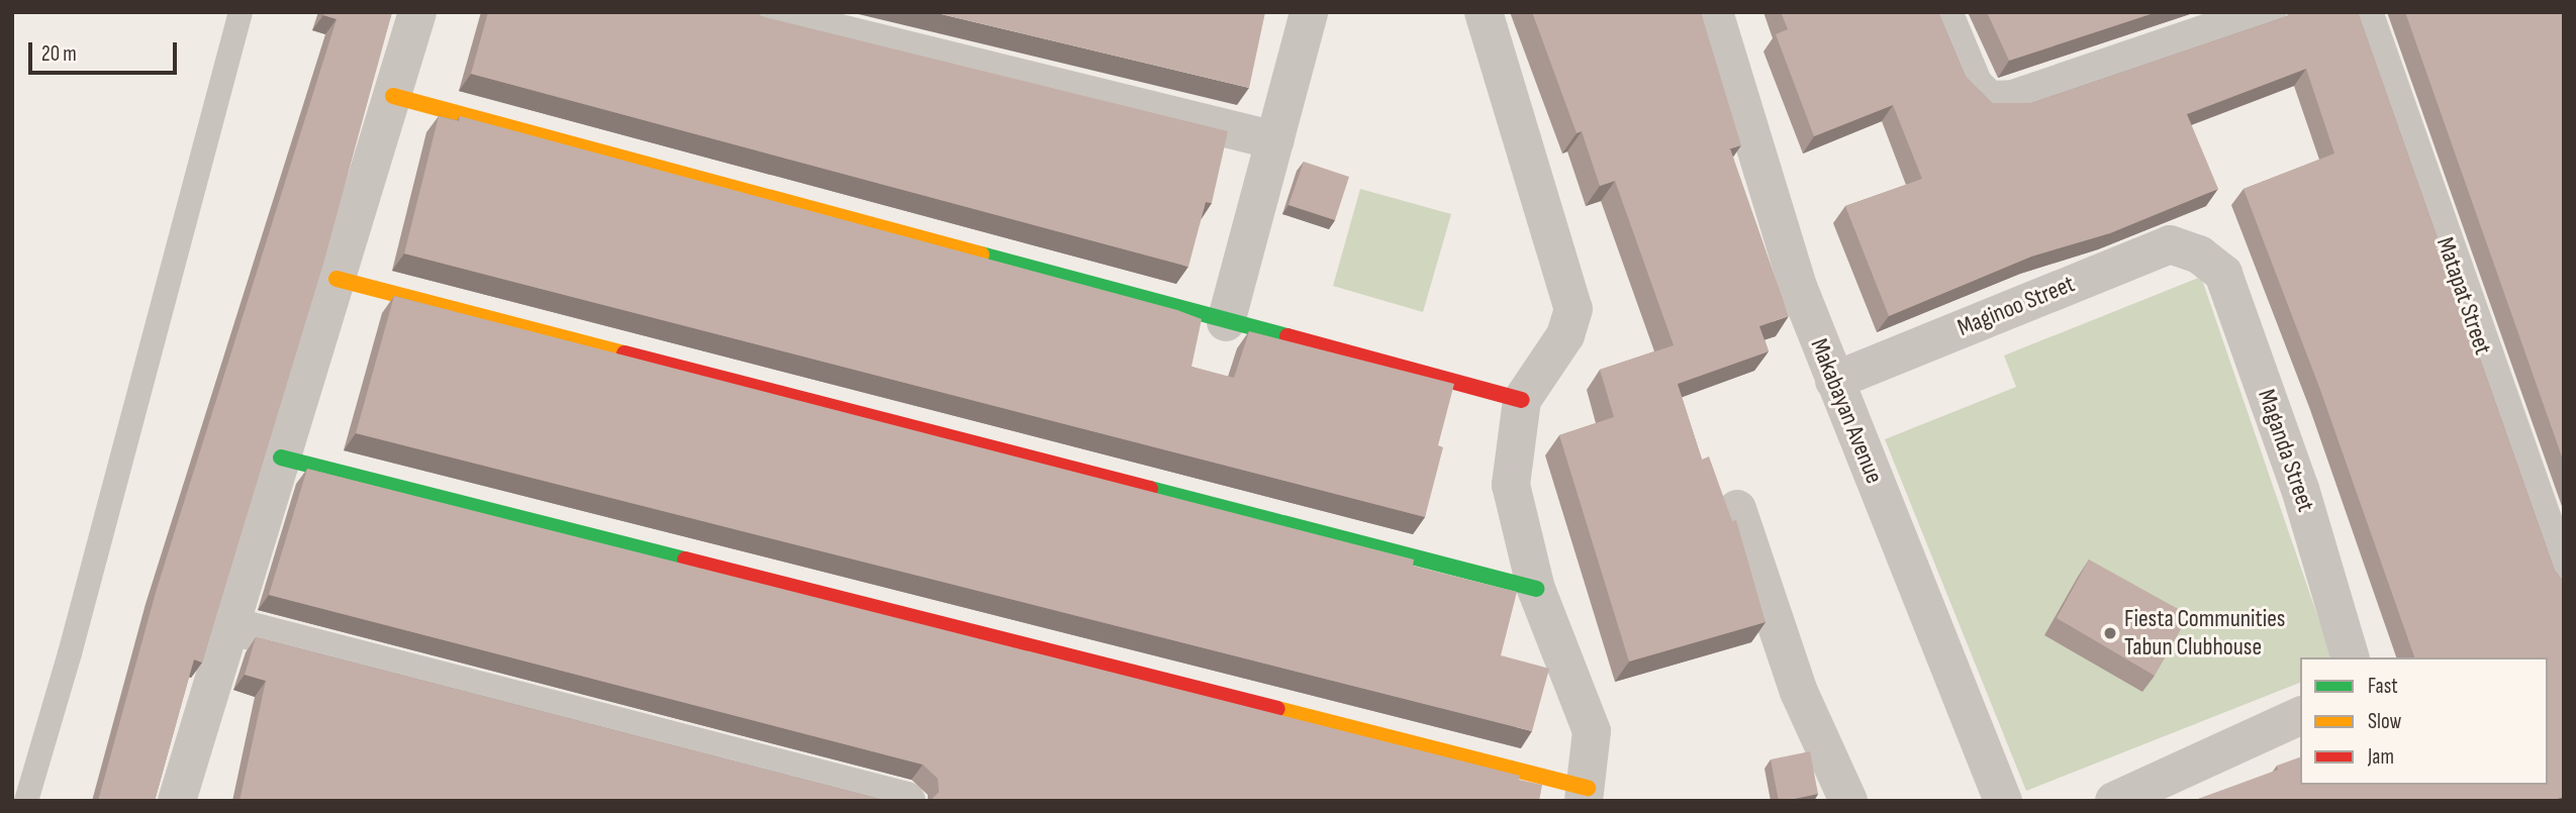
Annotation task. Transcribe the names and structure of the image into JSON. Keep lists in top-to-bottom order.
{
  "streets": {
    "street": [
      "Matapat Street",
      "Maginoo Street",
      "Makabayan Avenue",
      "Maganda Street"
    ]
  },
  "crossings": [
    ["Maginoo Street", "Makabayan Avenue"],
    ["Maginoo Street", "Maganda Street"]
  ],
  "places": ["Fiesta Communities Tabun Clubhouse"],
  "legend": ["Fast", "Slow", "Jam"],
  "scale_bar": "20 m"
}
